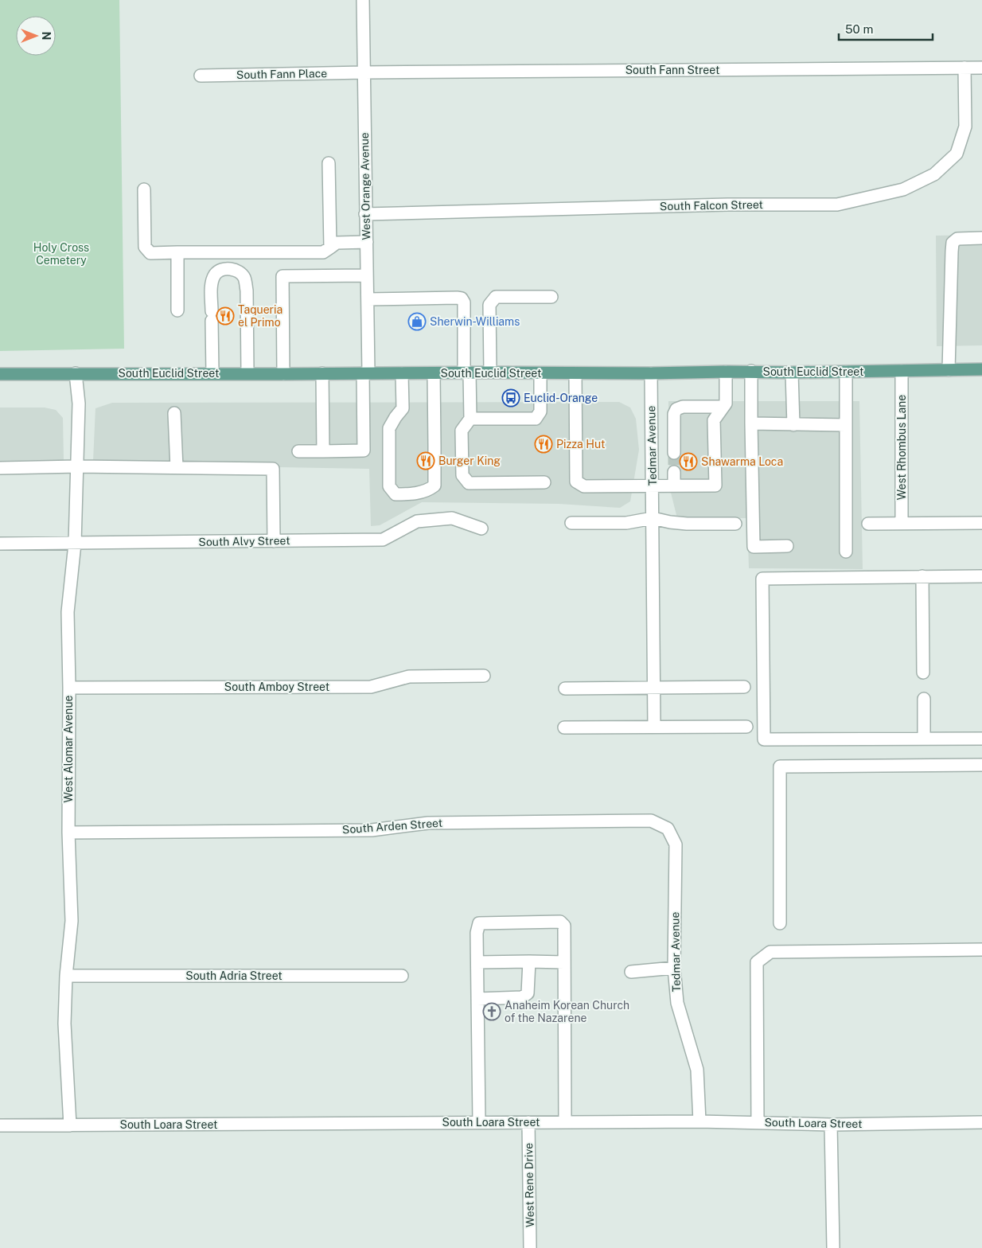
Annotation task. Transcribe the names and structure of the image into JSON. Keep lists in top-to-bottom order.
{
  "streets": {
    "main road": ["South Euclid Street"],
    "street": [
      "South Fann Street",
      "South Fann Place",
      "West Orange Avenue",
      "South Falcon Street",
      "Tedmar Avenue",
      "West Rhombus Lane",
      "South Alvy Street",
      "South Amboy Street",
      "West Alomar Avenue",
      "South Arden Street",
      "South Adria Street",
      "South Loara Street",
      "West Rene Drive"
    ]
  },
  "crossings": [
    ["South Fann Street", "South Fann Place"],
    ["South Fann Street", "West Orange Avenue"],
    ["South Fann Street", "South Falcon Street"],
    ["South Fann Place", "West Orange Avenue"],
    ["West Orange Avenue", "South Falcon Street"],
    ["West Orange Avenue", "South Euclid Street"],
    ["South Euclid Street", "Tedmar Avenue"],
    ["South Euclid Street", "West Rhombus Lane"],
    ["South Euclid Street", "West Alomar Avenue"],
    ["Tedmar Avenue", "South Arden Street"],
    ["Tedmar Avenue", "South Loara Street"],
    ["South Alvy Street", "West Alomar Avenue"],
    ["South Amboy Street", "West Alomar Avenue"],
    ["West Alomar Avenue", "South Arden Street"],
    ["West Alomar Avenue", "South Adria Street"],
    ["West Alomar Avenue", "South Loara Street"],
    ["South Loara Street", "West Rene Drive"]
  ],
  "parks": ["Holy Cross Cemetery"],
  "places": {
    "restaurant": [
      "Taqueria el Primo",
      "Pizza Hut",
      "Burger King",
      "Shawarma Loca"
    ],
    "shop": ["Sherwin-Williams"],
    "bus stop": ["Euclid-Orange"],
    "church": ["Anaheim Korean Church of the Nazarene"]
  },
  "scale_bar": "50 m",
  "north": "right"
}
